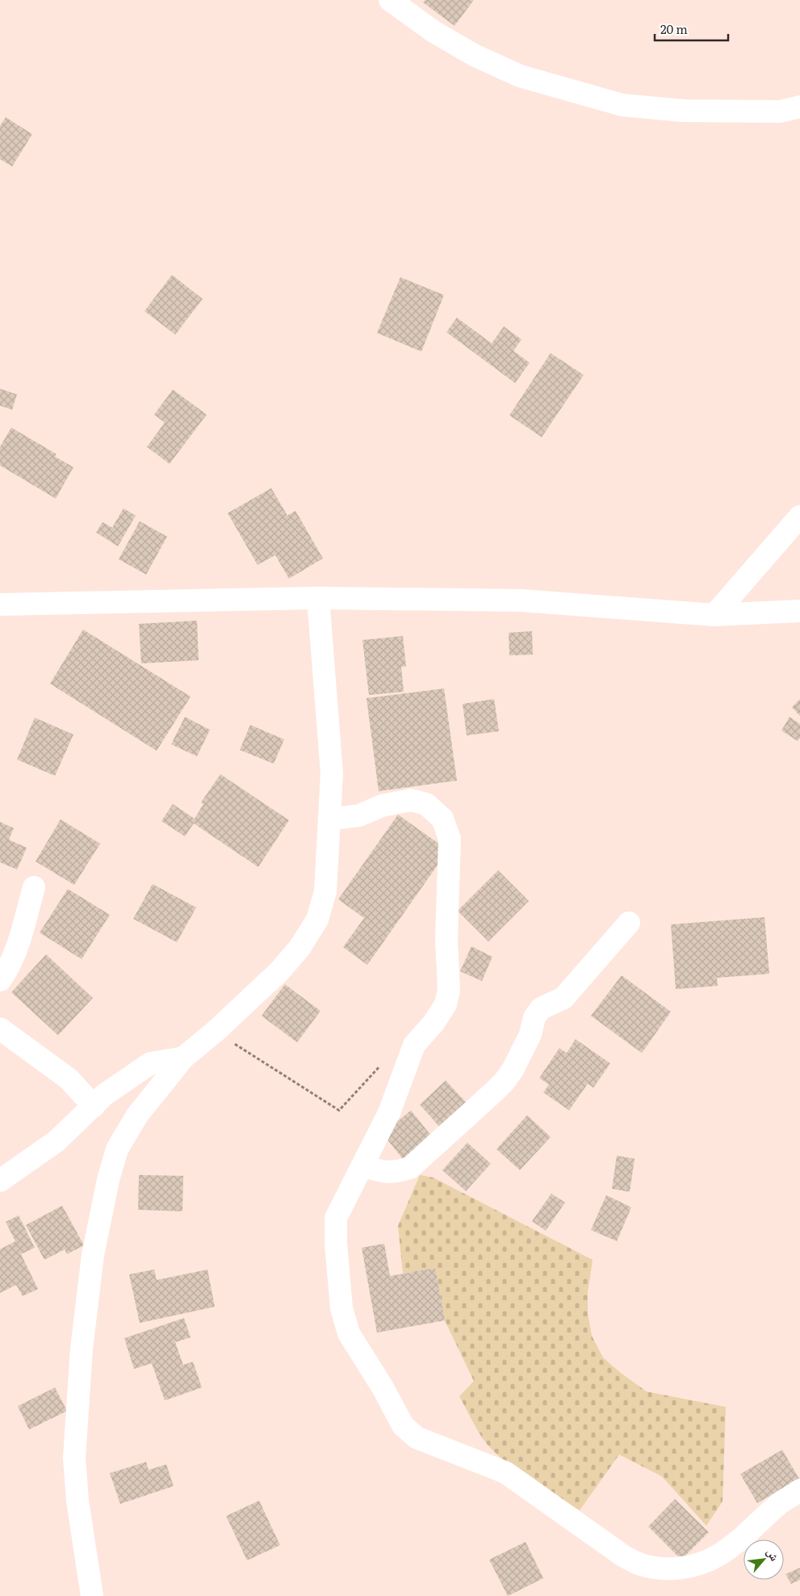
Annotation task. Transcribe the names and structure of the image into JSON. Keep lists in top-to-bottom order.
{
  "scale_bar": "20 m",
  "north": "top right"
}
